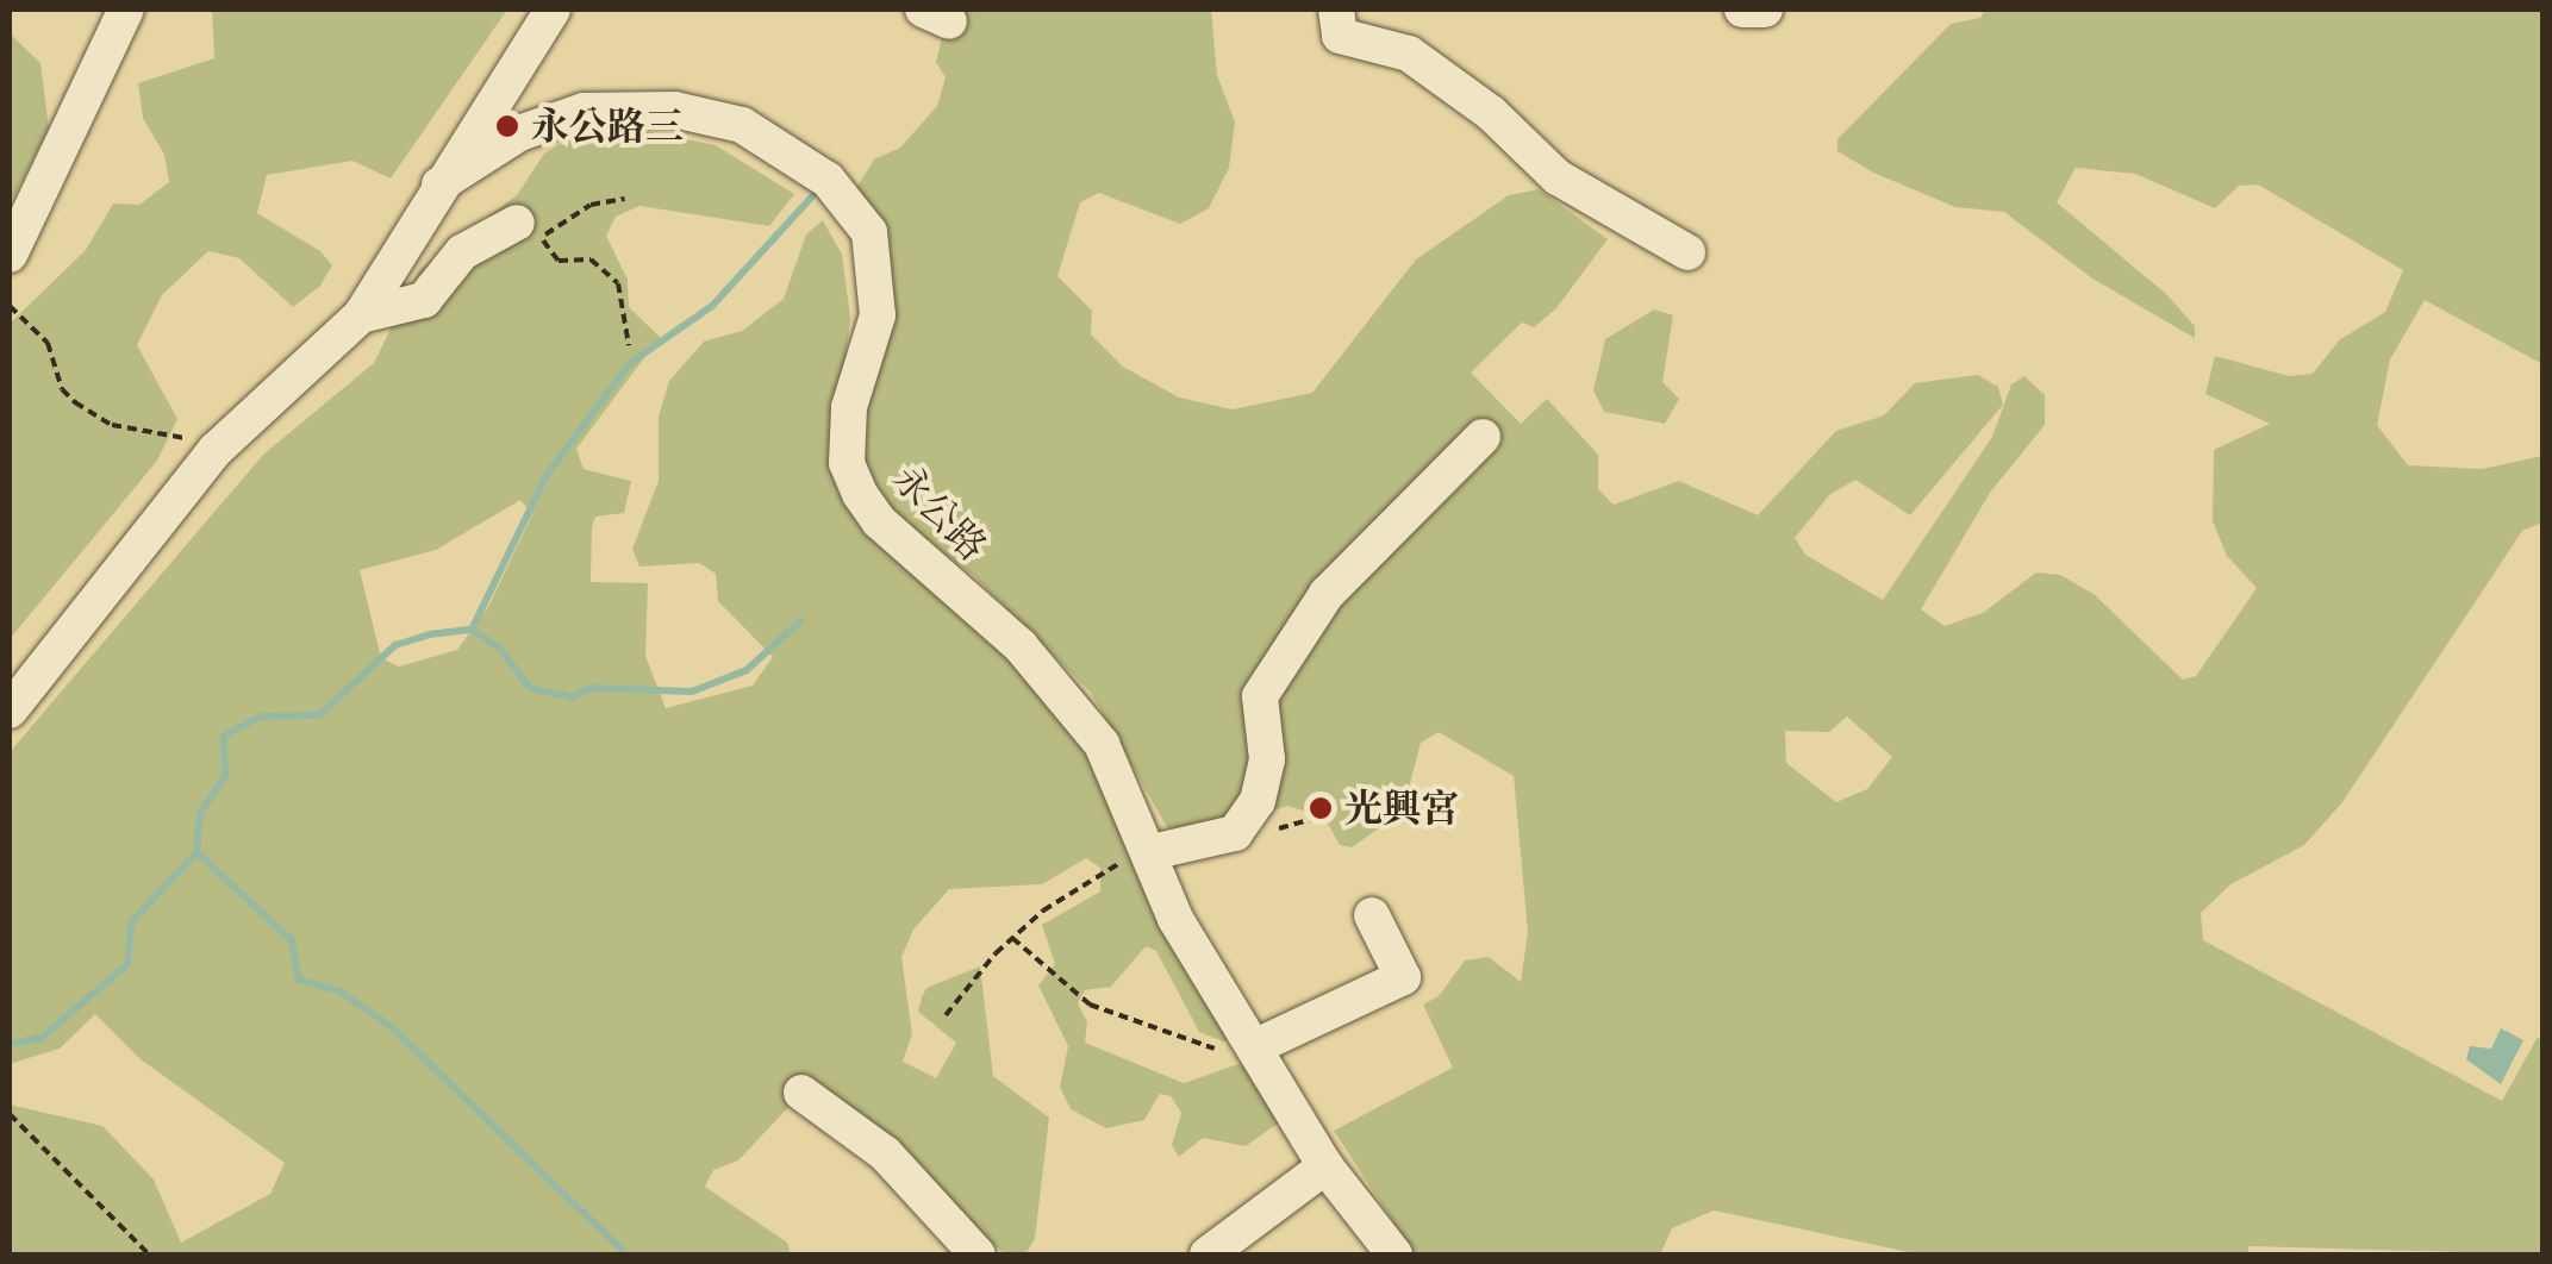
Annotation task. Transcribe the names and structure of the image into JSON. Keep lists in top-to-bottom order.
{
  "streets": {
    "street": ["永公路"]
  },
  "places": ["永公路三", "光興宮"]
}
